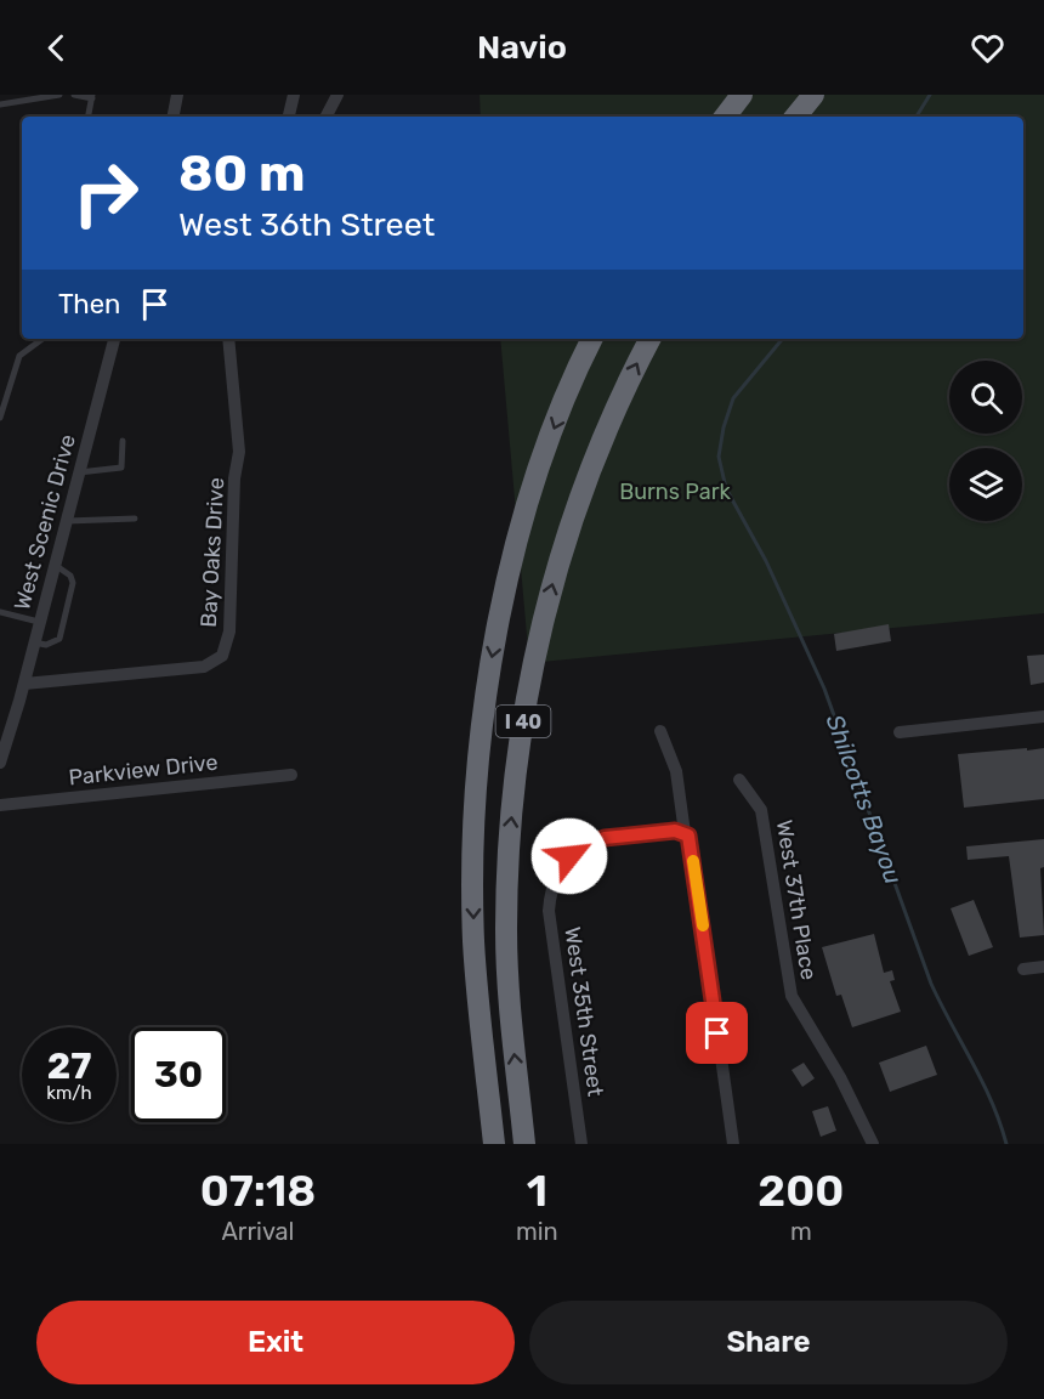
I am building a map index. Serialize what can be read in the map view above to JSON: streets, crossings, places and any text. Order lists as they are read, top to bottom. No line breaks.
{"streets":{"highway":["I 40"],"street":["West Scenic Drive","Bay Oaks Drive","Parkview Drive","West 37th Place","West 35th Street"]},"crossings":[["West Scenic Drive","Bay Oaks Drive"]],"water":["Shilcotts Bayou"],"parks":["Burns Park"],"page":{"header":"Navio","turn":["80 m","West 36th Street"],"then":"Then","speed":"27 km/h","limit":"30","eta":["07:18","Arrival","1","min","200","m"],"buttons":["Exit","Share"]}}
